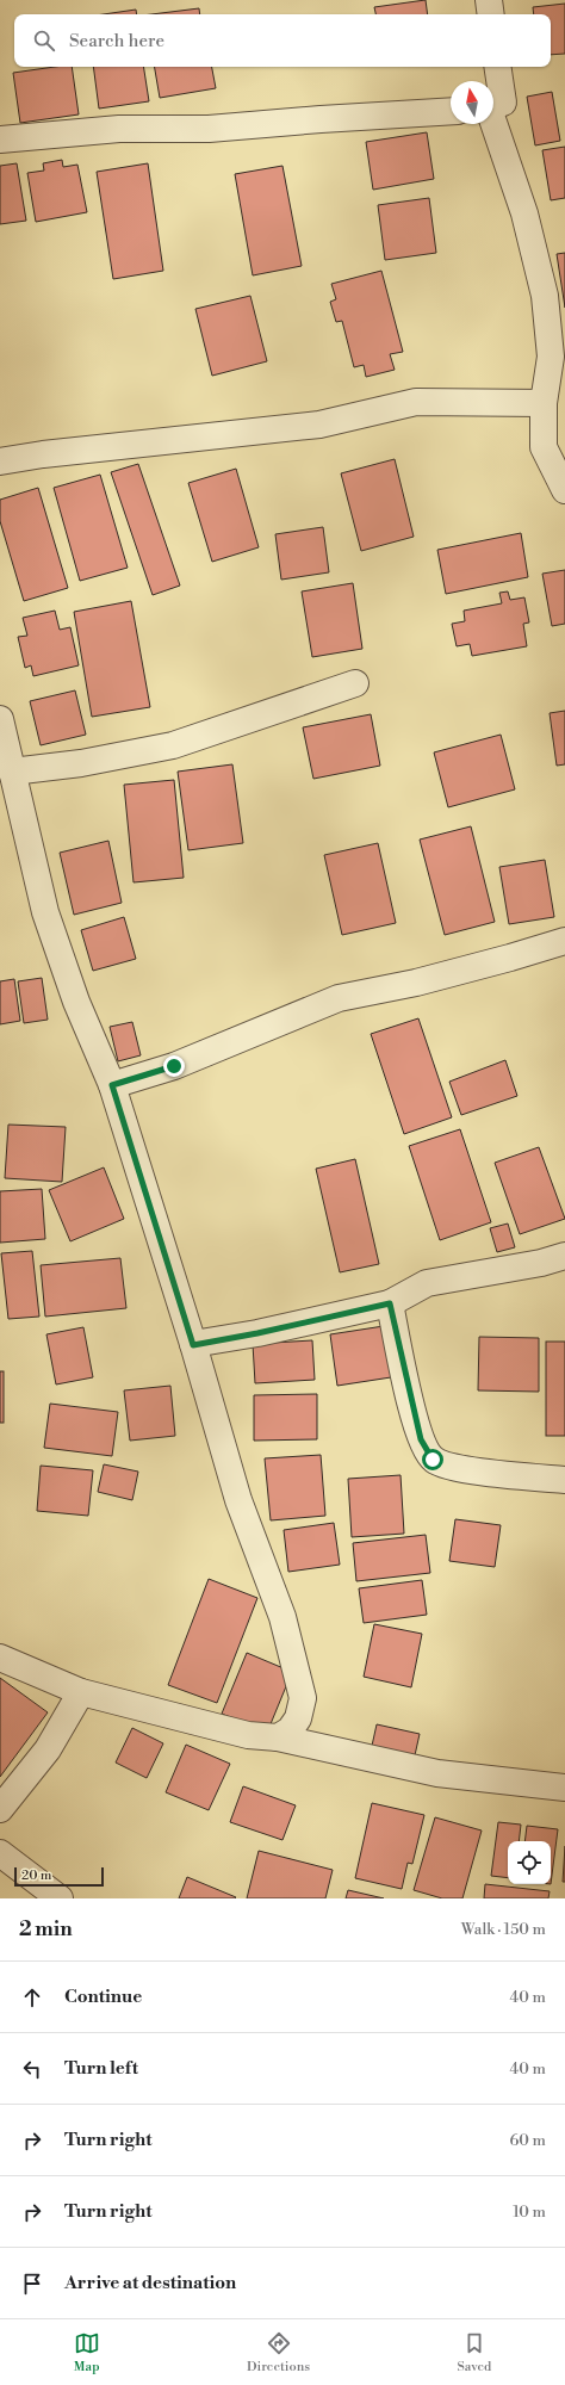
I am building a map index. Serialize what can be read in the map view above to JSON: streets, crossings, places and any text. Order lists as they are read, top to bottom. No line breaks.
{"scale_bar":"20 m","north":"top","page":{"search":"Search here","scale":"20 m","heading":["2 min","Walk · 150 m"],"list":[["Continue","40 m"],["Turn left","40 m"],["Turn right","60 m"],["Turn right","10 m"],"Arrive at destination"],"nav":["Map","Directions","Saved"]}}
